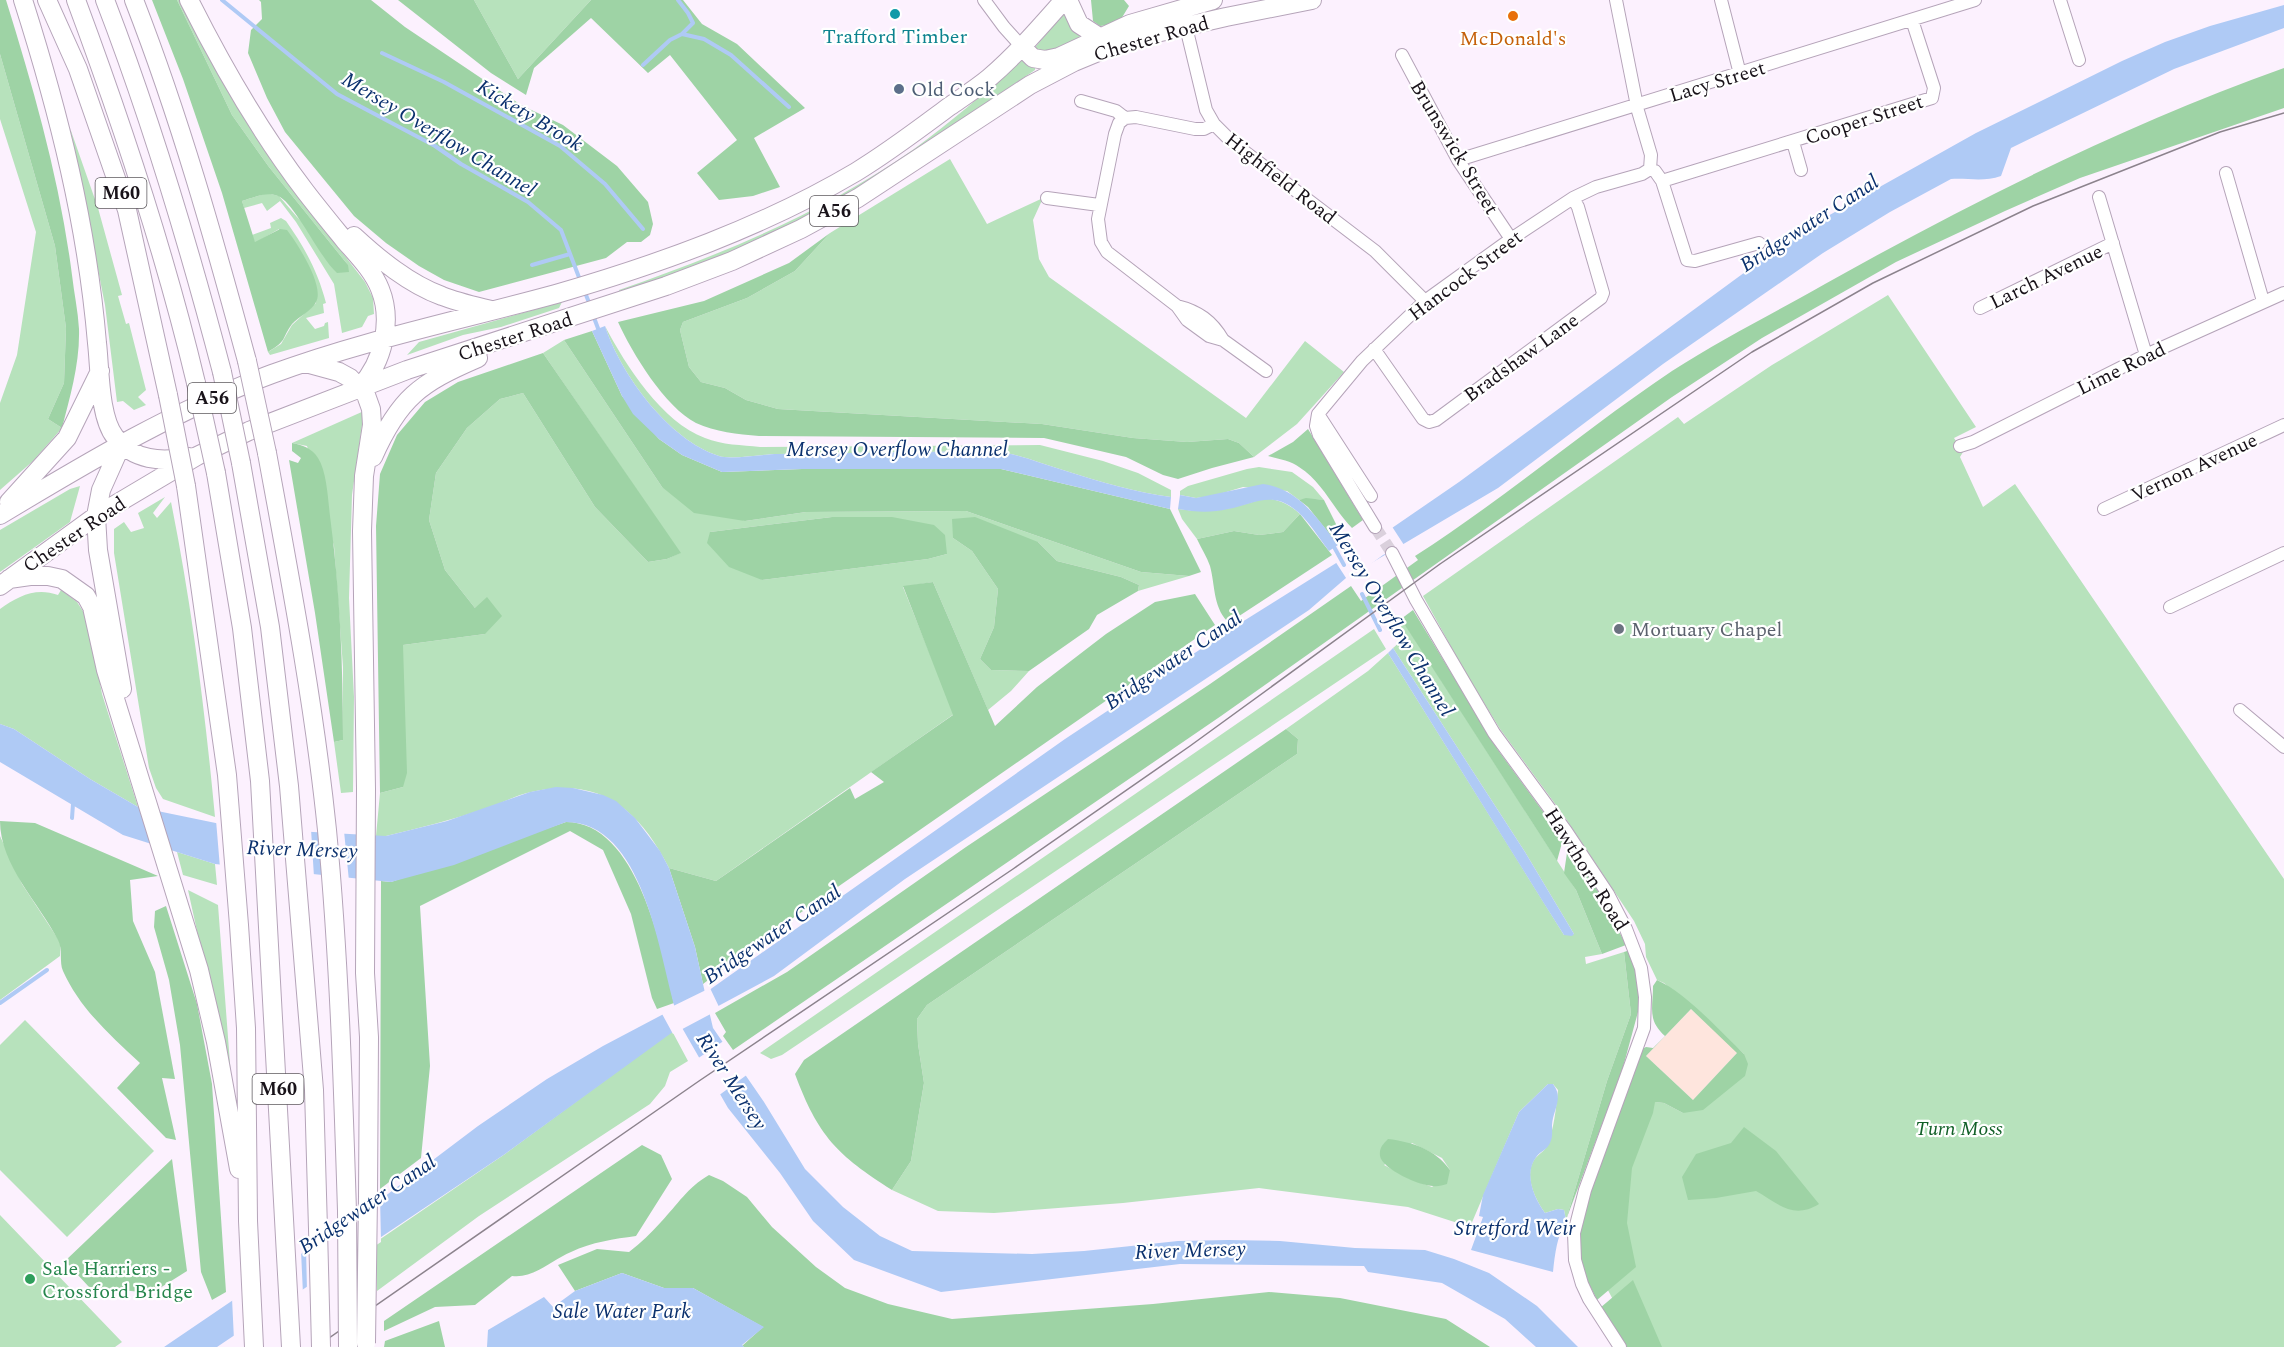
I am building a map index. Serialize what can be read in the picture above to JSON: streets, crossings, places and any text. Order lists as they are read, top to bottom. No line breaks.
{"streets":{"highway":["Chester Road","M60","A56"],"street":["Lacy Street","Cooper Street","Brunswick Street","Highfield Road","Hancock Street","Larch Avenue","Bradshaw Lane","Lime Road","Vernon Avenue","Hawthorn Road"]},"crossings":[["Chester Road","M60"],["Chester Road","A56"],["Lacy Street","Cooper Street"],["Lacy Street","Brunswick Street"],["Brunswick Street","Hancock Street"],["Highfield Road","Hancock Street"],["M60","A56"],["Hancock Street","Bradshaw Lane"]],"water":["Kickety Brook","Mersey Overflow Channel","Bridgewater Canal","River Mersey","Stretford Weir","Sale Water Park"],"parks":["Turn Moss"],"places":["Trafford Timber","McDonald's","Old Cock","Mortuary Chapel","Sale Harriers - Crossford Bridge"]}
